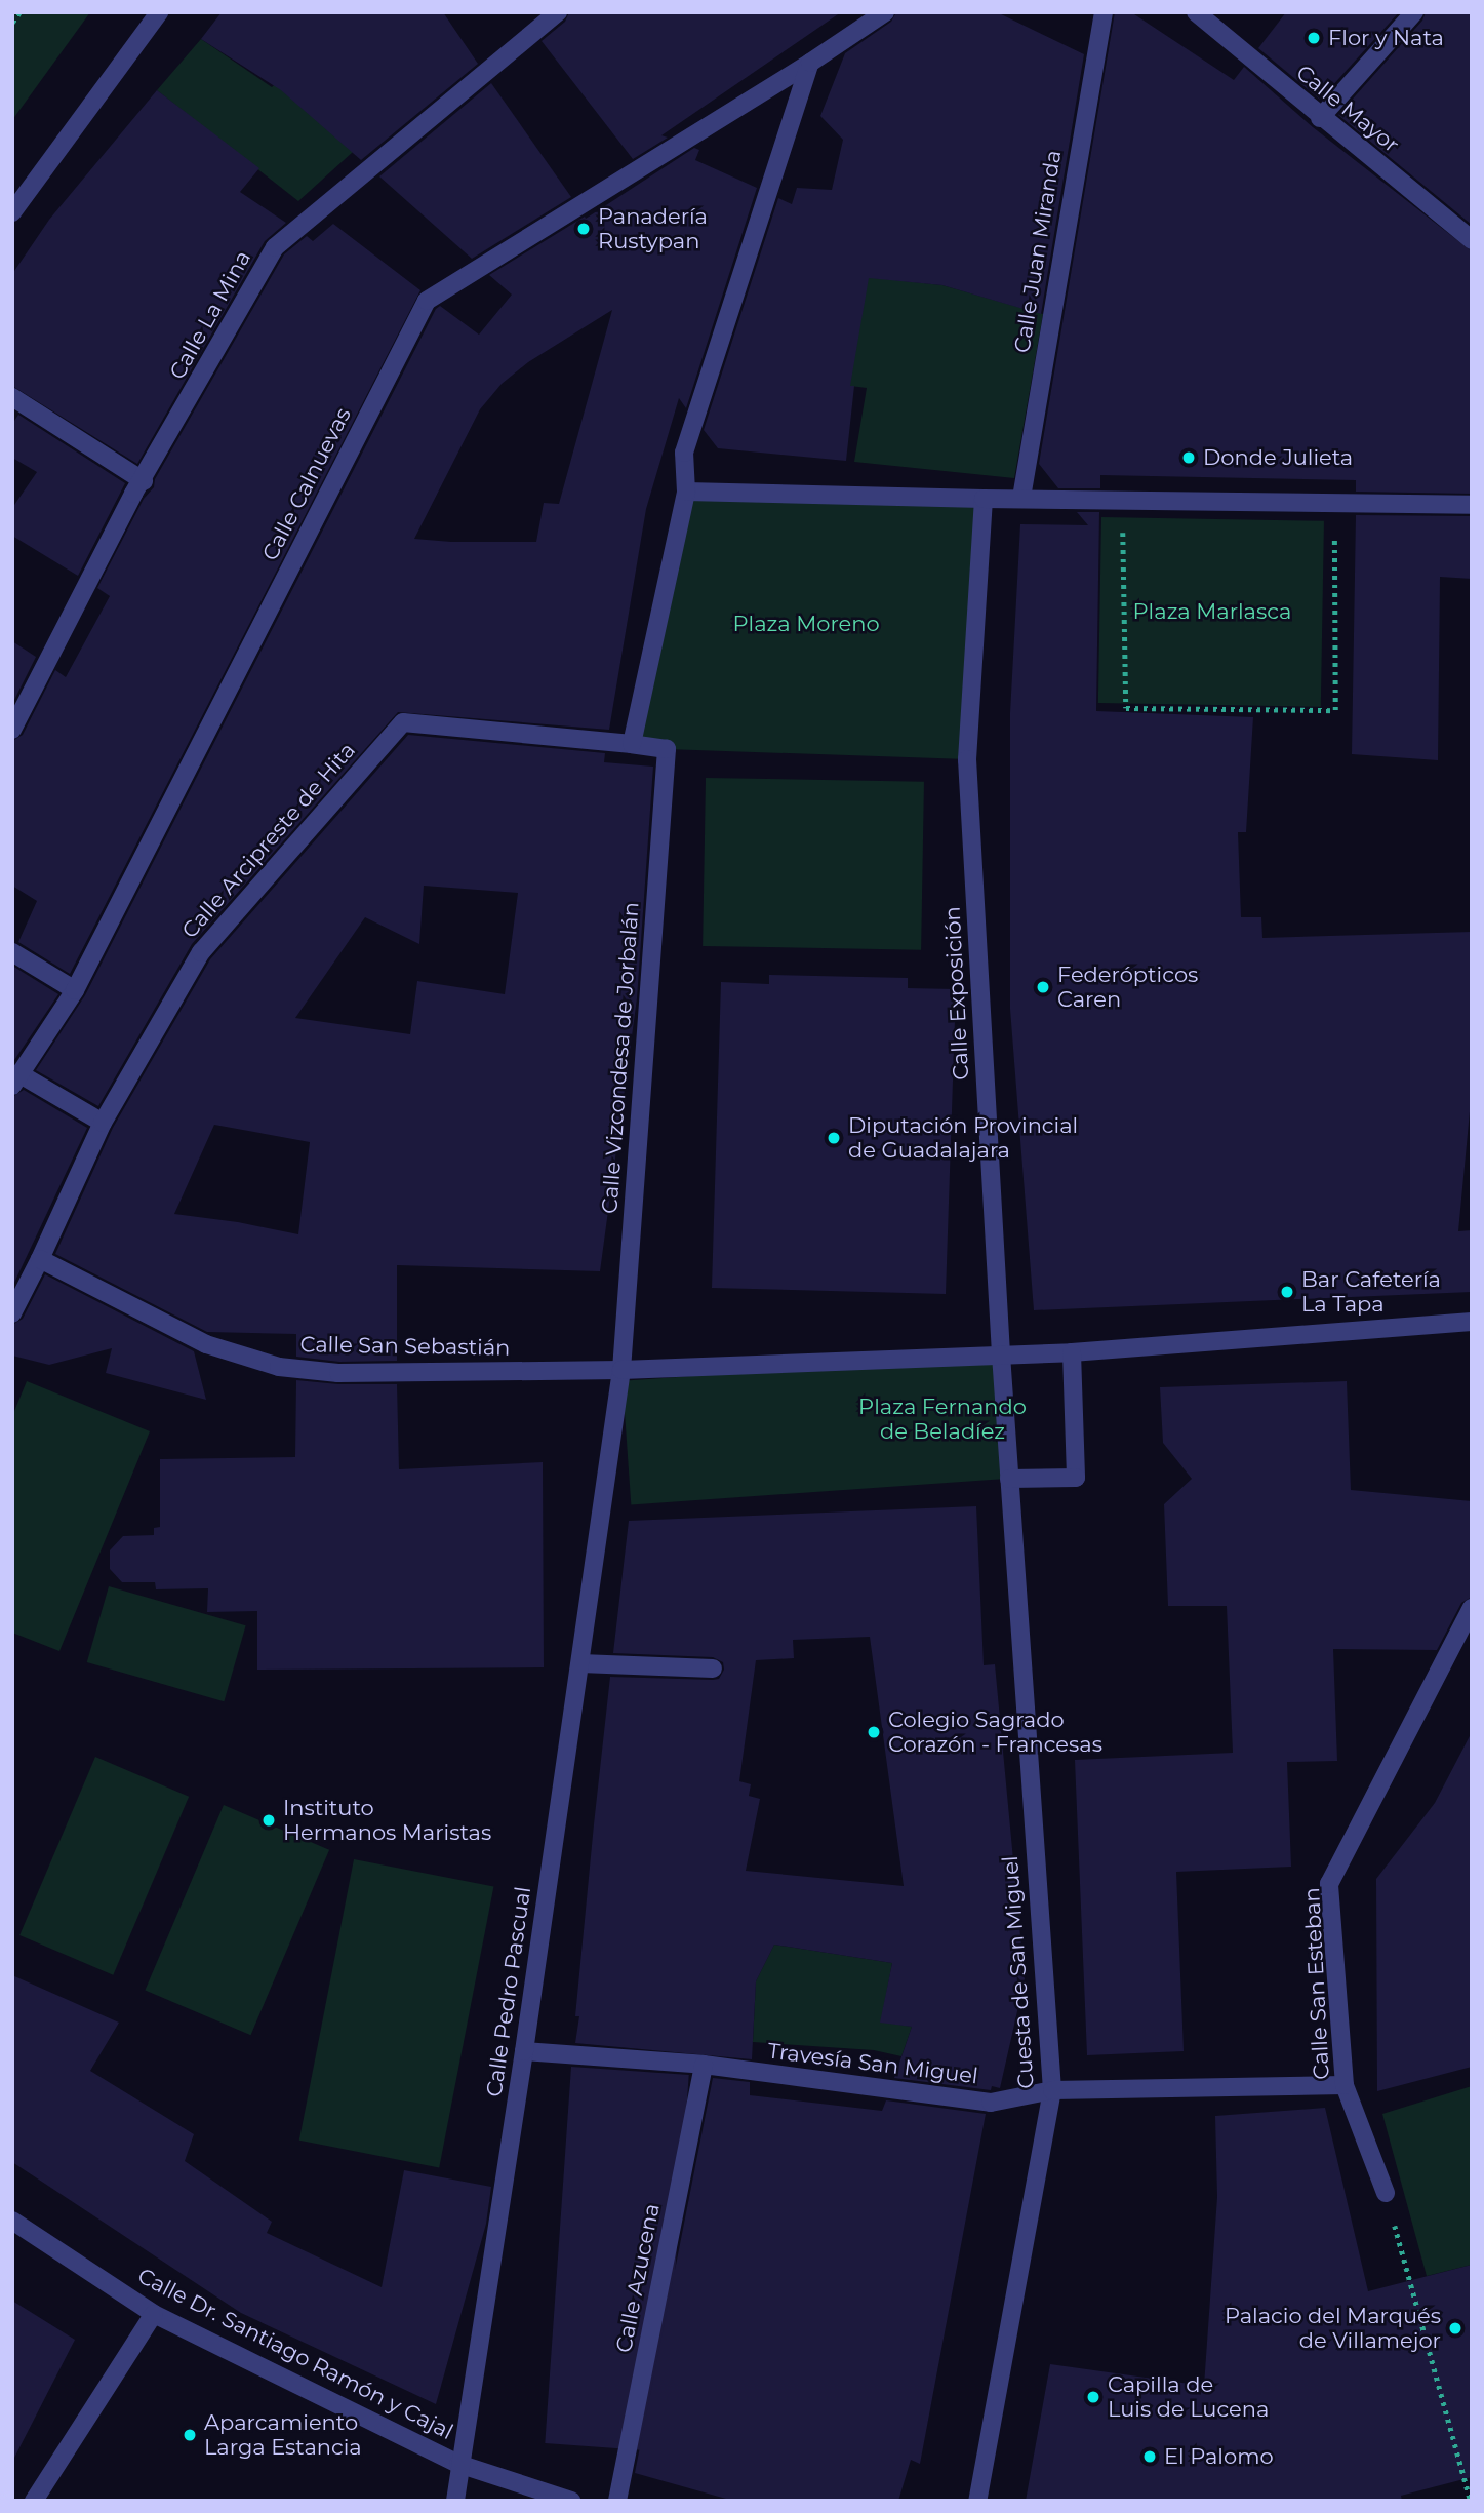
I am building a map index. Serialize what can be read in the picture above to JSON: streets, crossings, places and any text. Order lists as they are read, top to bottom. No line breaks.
{"streets":{"street":["Calle Mayor","Calle Juan Miranda","Calle La Mina","Calle Calnuevas","Calle Arcipreste de Hita","Calle Exposición","Calle Vizcondesa de Jorbalán","Calle San Sebastián","Cuesta de San Miguel","Calle San Esteban","Calle Pedro Pascual","Travesía San Miguel","Calle Azucena","Calle Dr. Santiago Ramón y Cajal"]},"crossings":[["Calle Arcipreste de Hita","Calle Vizcondesa de Jorbalán"],["Calle Arcipreste de Hita","Calle San Sebastián"],["Calle Vizcondesa de Jorbalán","Calle San Sebastián"],["Calle Vizcondesa de Jorbalán","Calle Pedro Pascual"],["Calle San Sebastián","Calle Pedro Pascual"],["Cuesta de San Miguel","Travesía San Miguel"],["Calle San Esteban","Travesía San Miguel"],["Calle Pedro Pascual","Travesía San Miguel"],["Calle Pedro Pascual","Calle Dr. Santiago Ramón y Cajal"],["Travesía San Miguel","Calle Azucena"]],"parks":["Plaza Marlasca","Plaza Moreno","Plaza Fernando de Beladíez"],"places":["Flor y Nata","Panadería Rustypan","Donde Julieta","Federópticos Caren","Diputación Provincial de Guadalajara","Bar Cafetería La Tapa","Colegio Sagrado Corazón - Francesas","Instituto Hermanos Maristas","Palacio del Marqués de Villamejor","Capilla de Luis de Lucena","Aparcamiento Larga Estancia","El Palomo"]}
